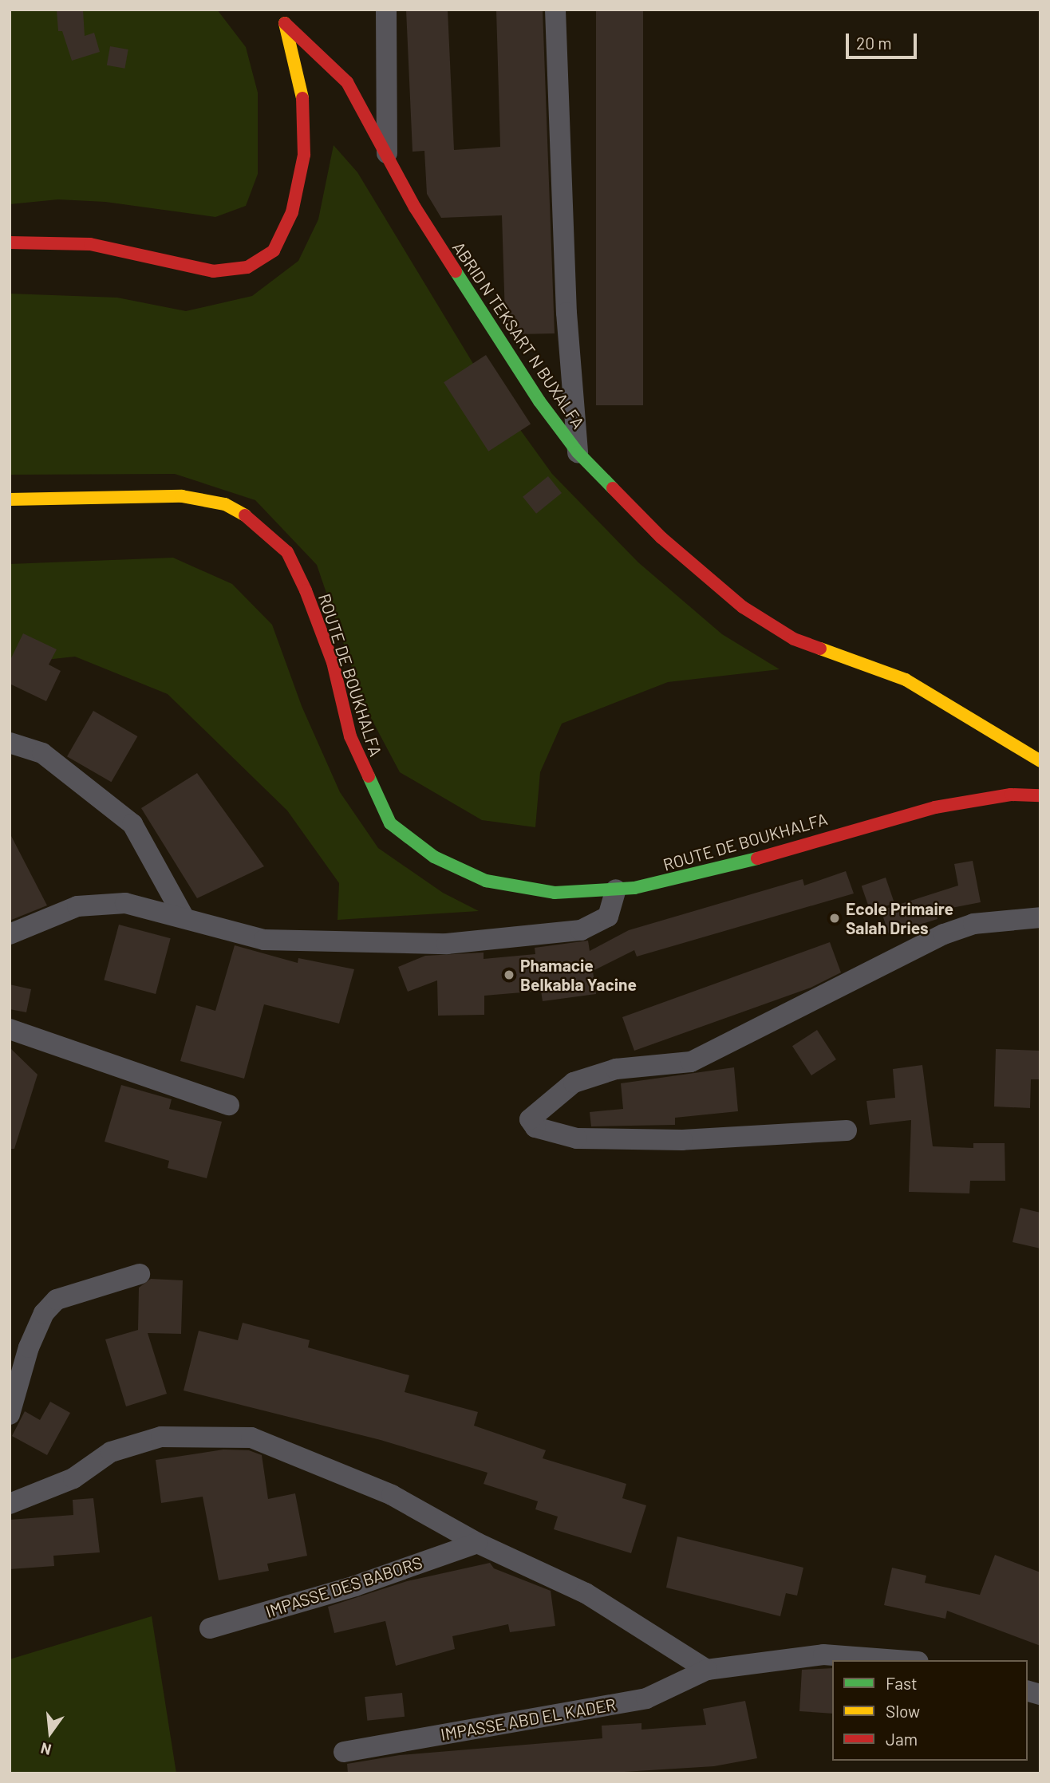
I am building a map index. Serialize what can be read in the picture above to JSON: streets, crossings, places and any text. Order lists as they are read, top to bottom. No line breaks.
{"streets":{"main road":["ABRID N TEKSART N BUXALFA","ROUTE DE BOUKHALFA"],"street":["IMPASSE DES BABORS","IMPASSE ABD EL KADER"]},"places":["Ecole Primaire Salah Dries","Phamacie Belkabla Yacine"],"legend":["Fast","Slow","Jam"],"scale_bar":"20 m","north":"bottom"}
